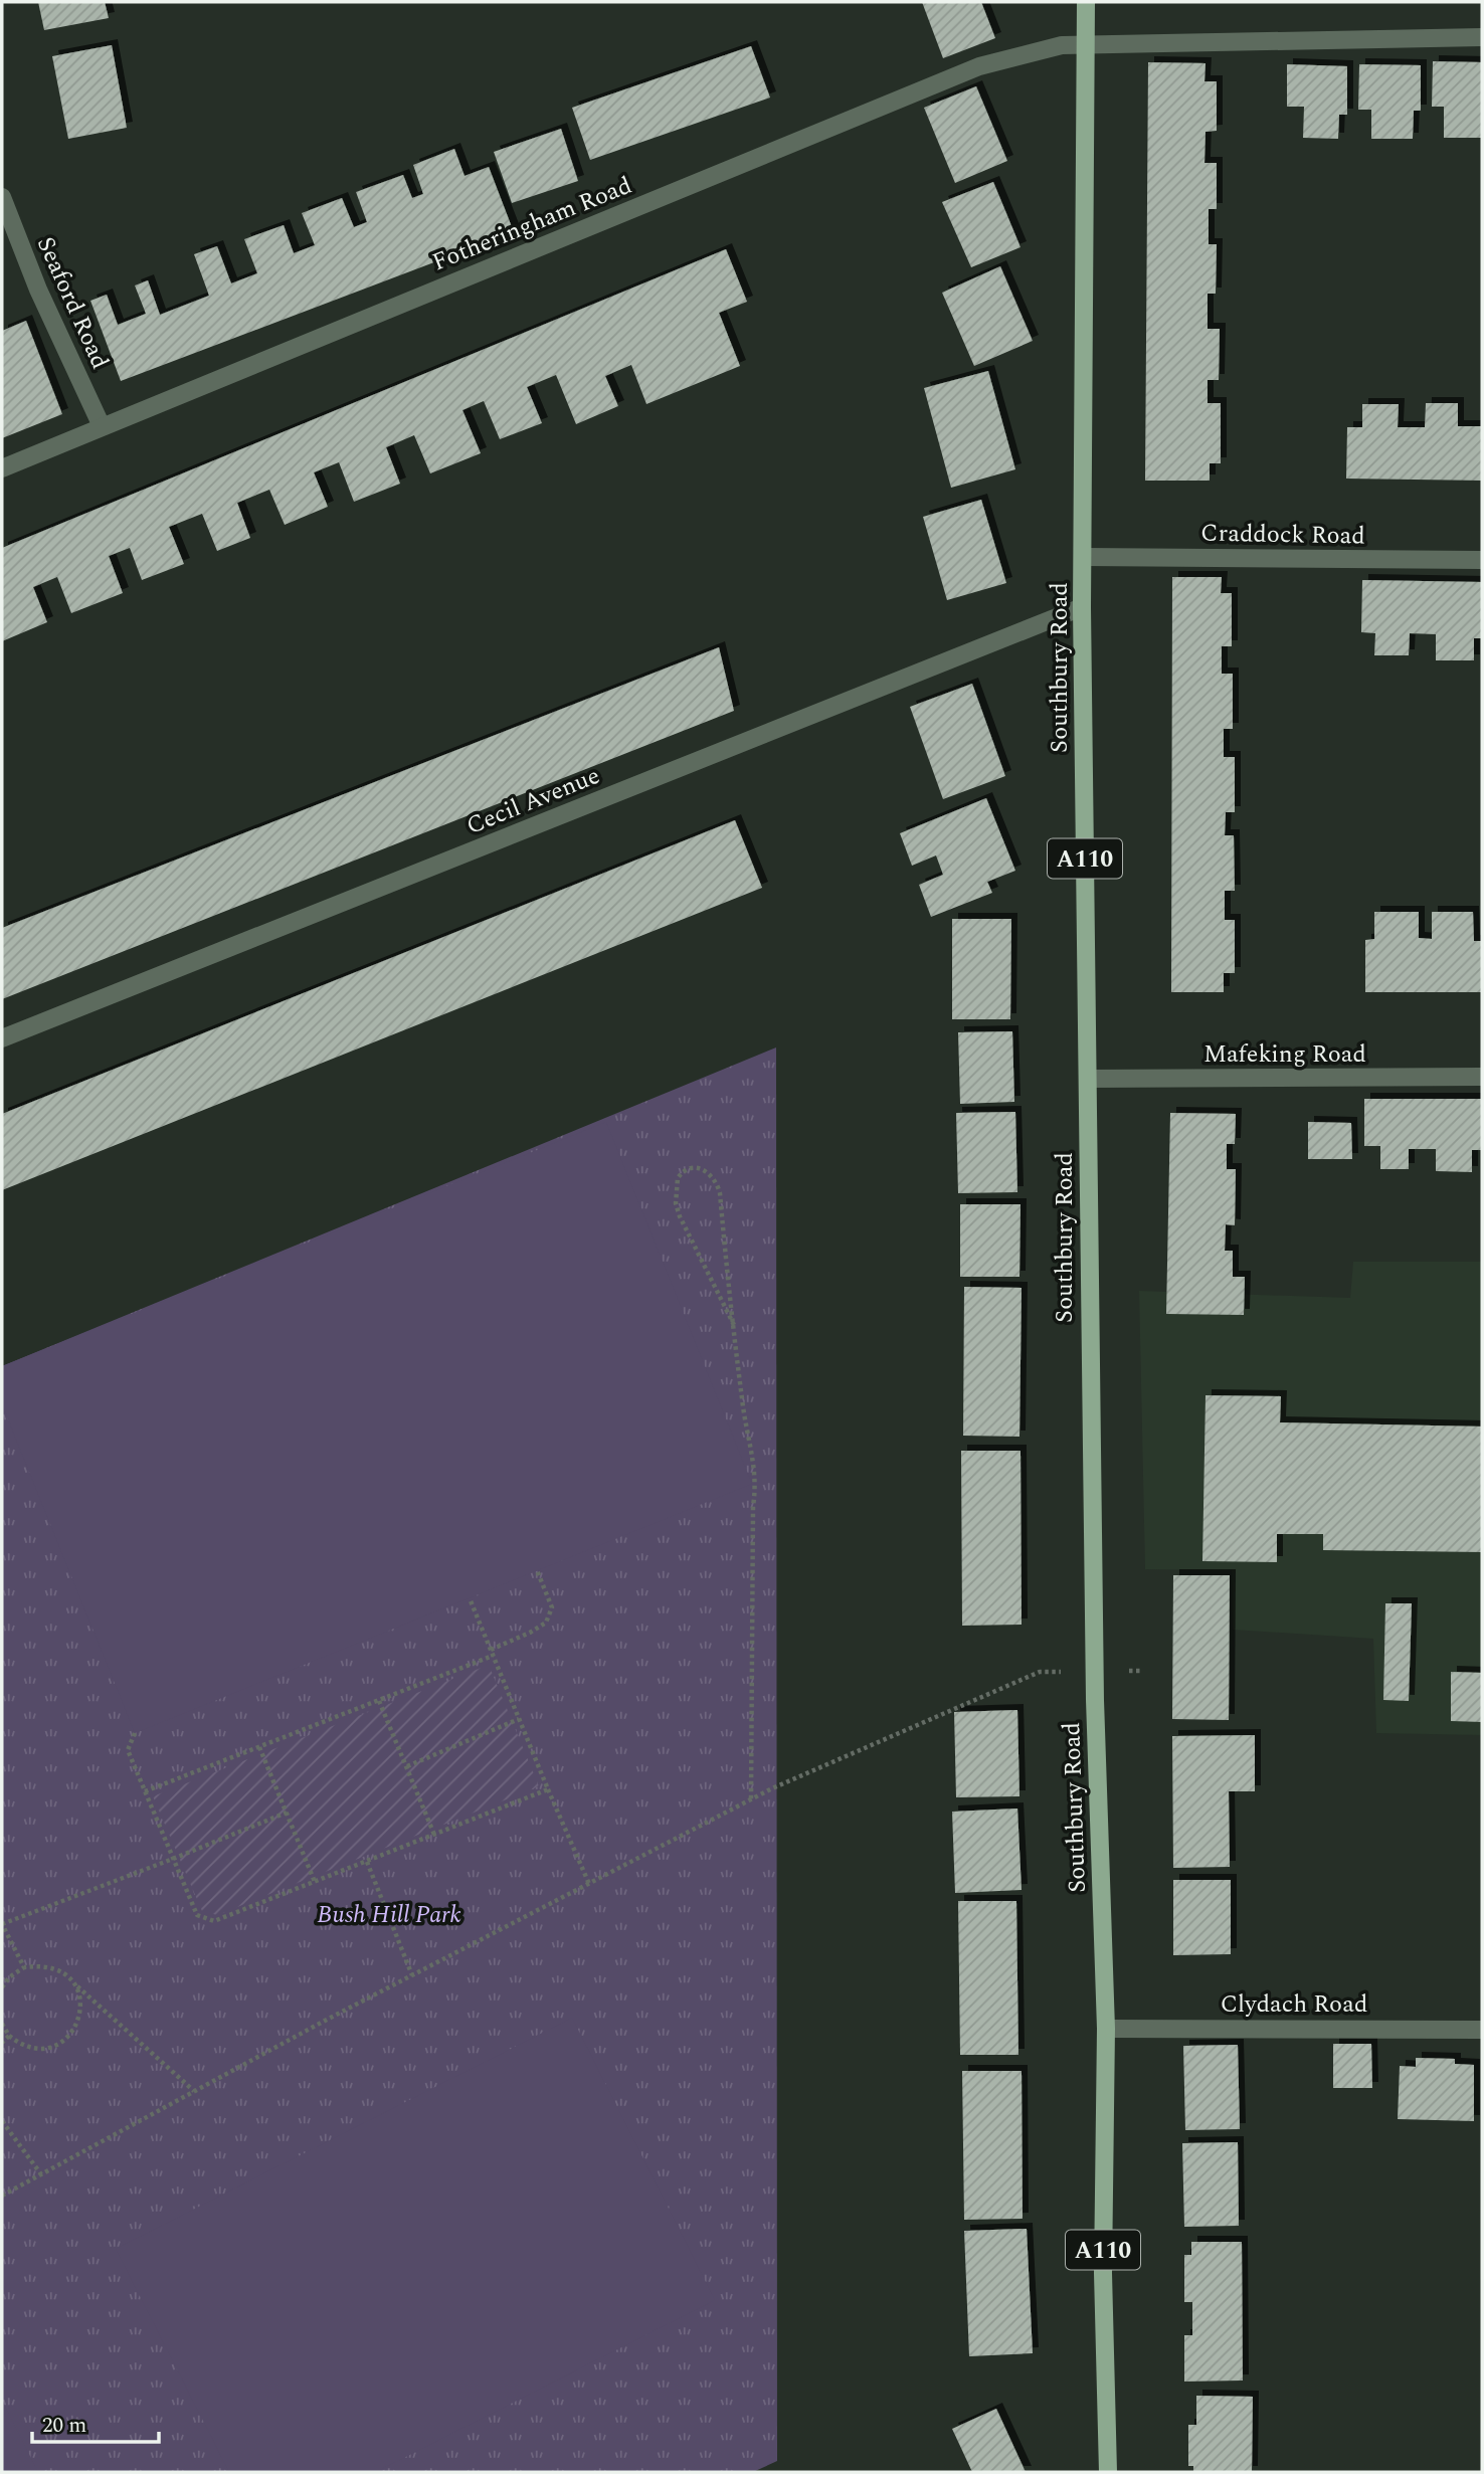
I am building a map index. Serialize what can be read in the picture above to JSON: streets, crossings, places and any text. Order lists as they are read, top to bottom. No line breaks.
{"streets":{"main road":["Southbury Road","A110"],"street":["Fotheringham Road","Seaford Road","Craddock Road","Cecil Avenue","Mafeking Road","Clydach Road"]},"crossings":[["Fotheringham Road","Seaford Road"],["Fotheringham Road","Southbury Road"],["Craddock Road","Southbury Road"],["Southbury Road","Cecil Avenue"],["Southbury Road","Mafeking Road"],["Southbury Road","Clydach Road"]],"parks":["Bush Hill Park"],"scale_bar":"20 m"}
